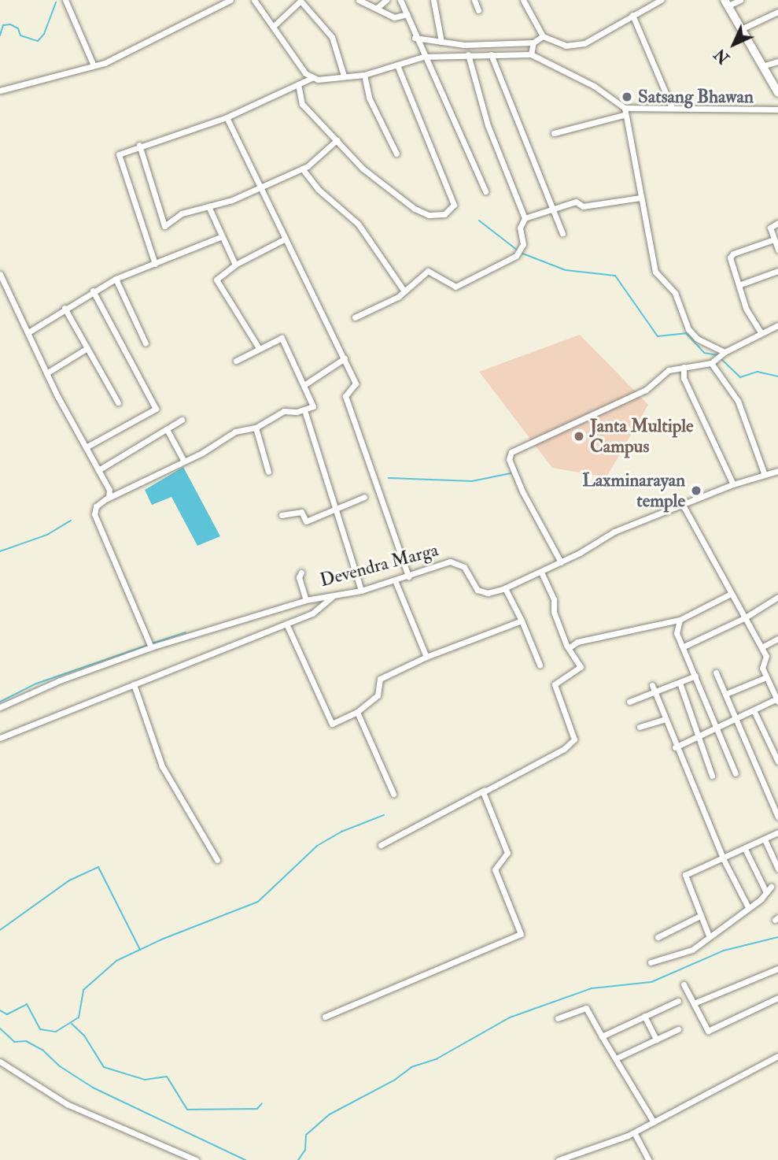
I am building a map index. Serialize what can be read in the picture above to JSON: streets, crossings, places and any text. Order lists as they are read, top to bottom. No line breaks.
{"streets":{"street":["Devendra Marga"]},"places":["Satsang Bhawan","Janta Multiple Campus","Laxminarayan temple"],"north":"bottom left"}
